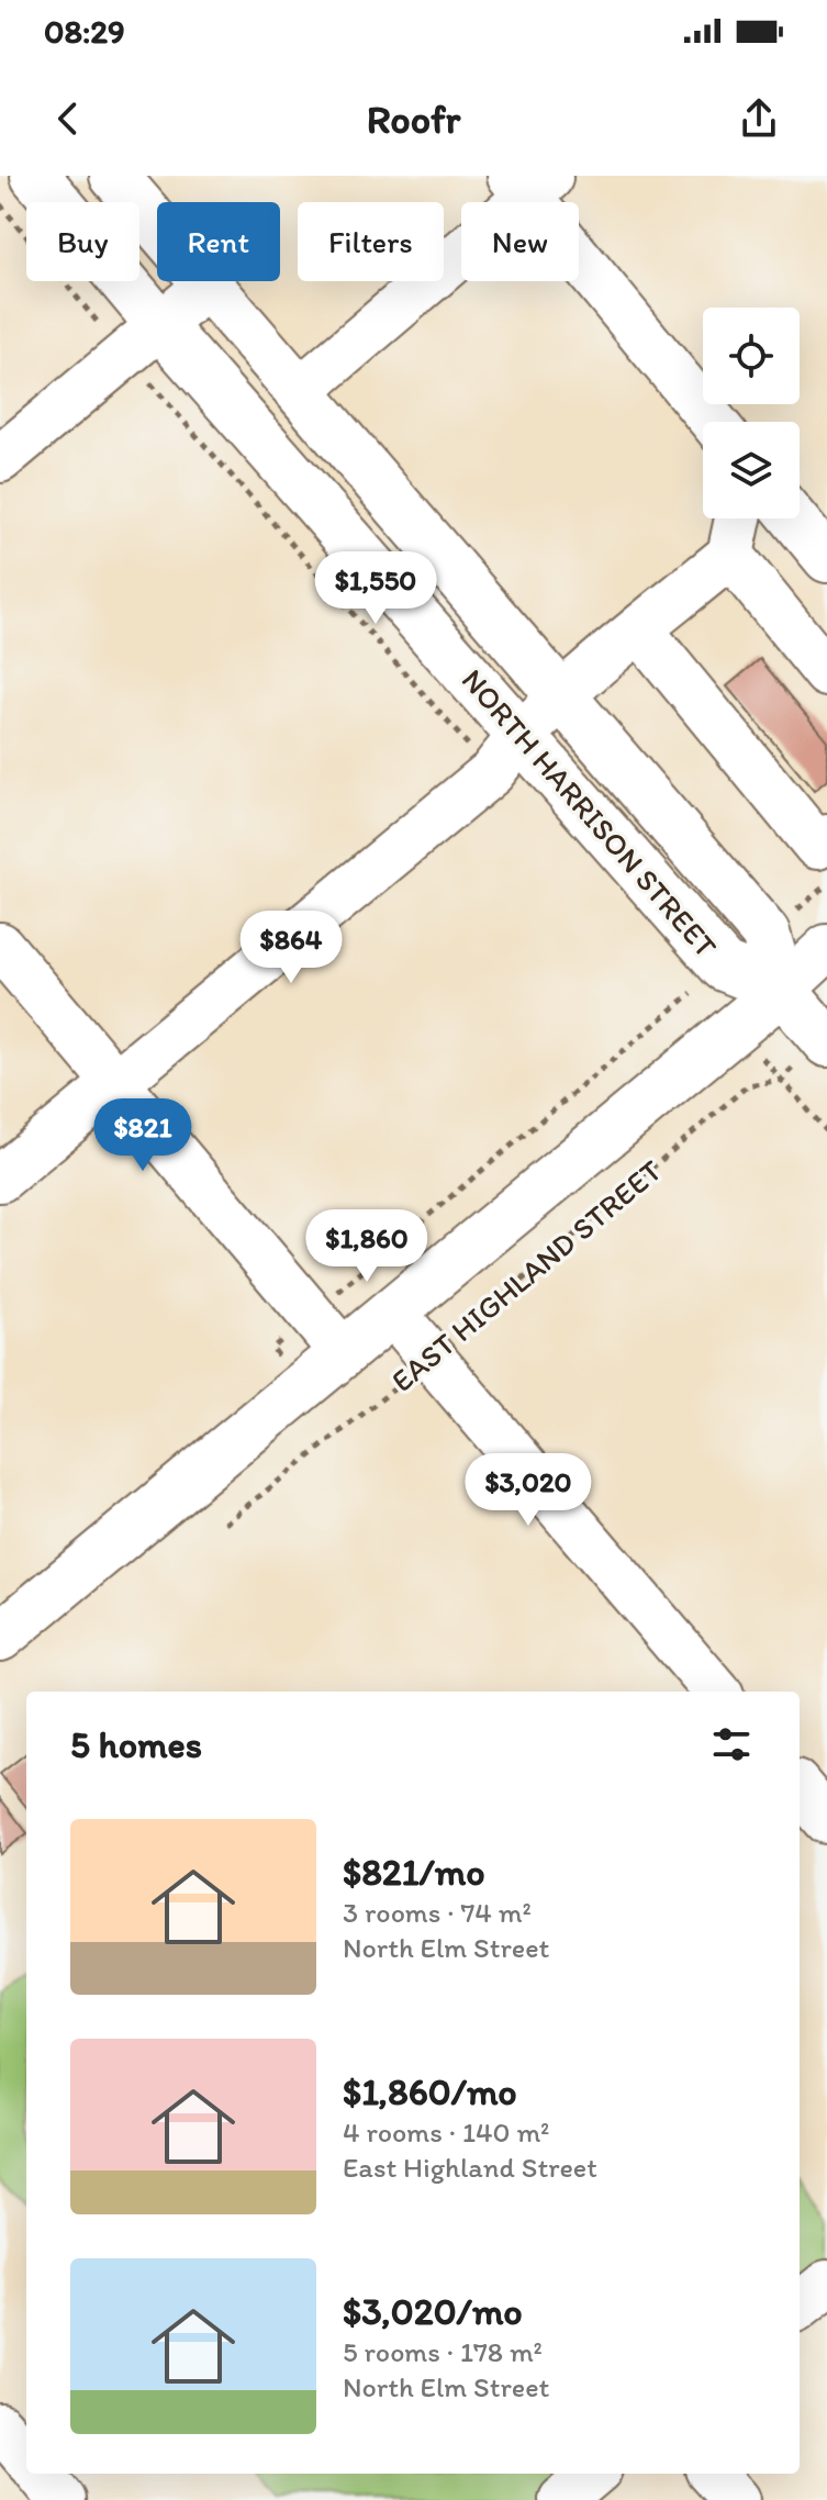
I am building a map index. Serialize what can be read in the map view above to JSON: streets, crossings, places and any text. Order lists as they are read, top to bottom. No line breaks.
{"streets":{"main road":["NORTH HARRISON STREET","EAST HIGHLAND STREET"]},"crossings":[["NORTH HARRISON STREET","EAST HIGHLAND STREET"]],"page":{"status":"08:29","header":"Roofr","chip":["Buy","Rent","Filters","New"],"price":["$1,550","$864","$821","$1,860","$3,020"],"heading":"5 homes","list":[{"name":"$821/mo","note":"3 rooms · 74 m² · North Elm Street"},{"name":"$1,860/mo","note":"4 rooms · 140 m² · East Highland Street"},{"name":"$3,020/mo","note":"5 rooms · 178 m² · North Elm Street"}]}}
